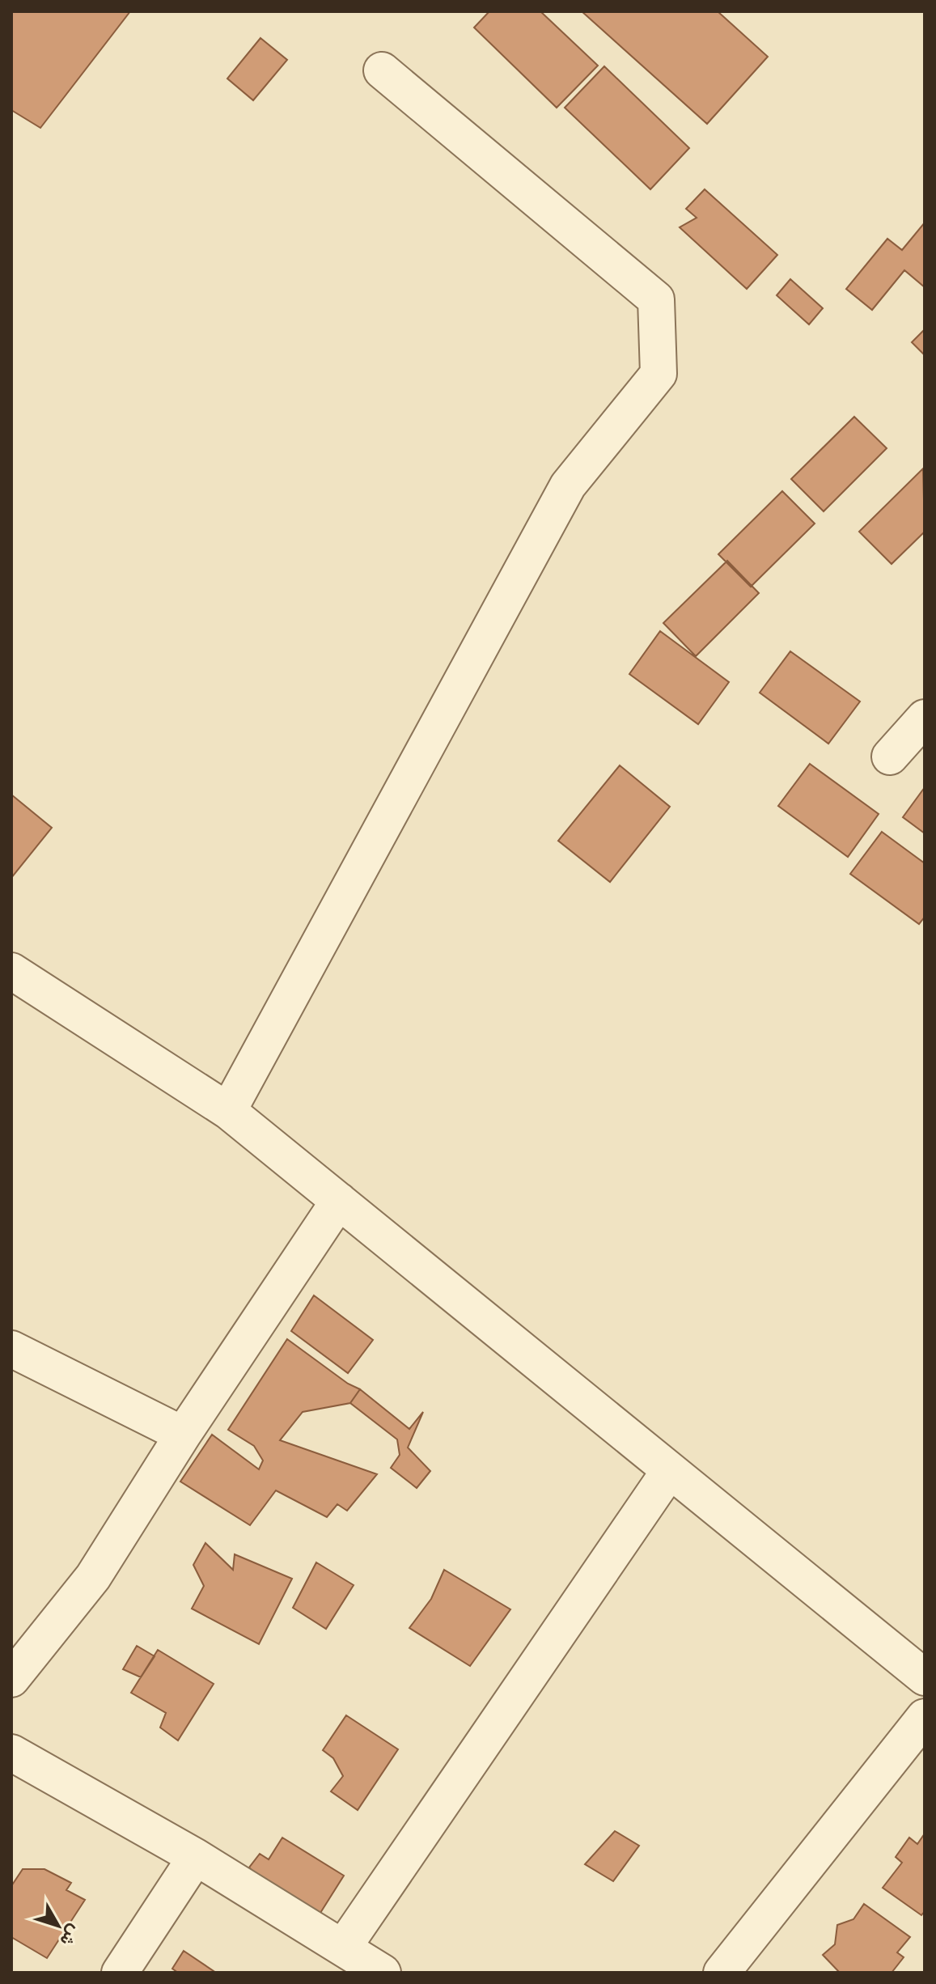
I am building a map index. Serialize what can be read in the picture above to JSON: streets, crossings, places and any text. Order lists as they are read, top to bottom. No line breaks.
{"north":"bottom right"}
